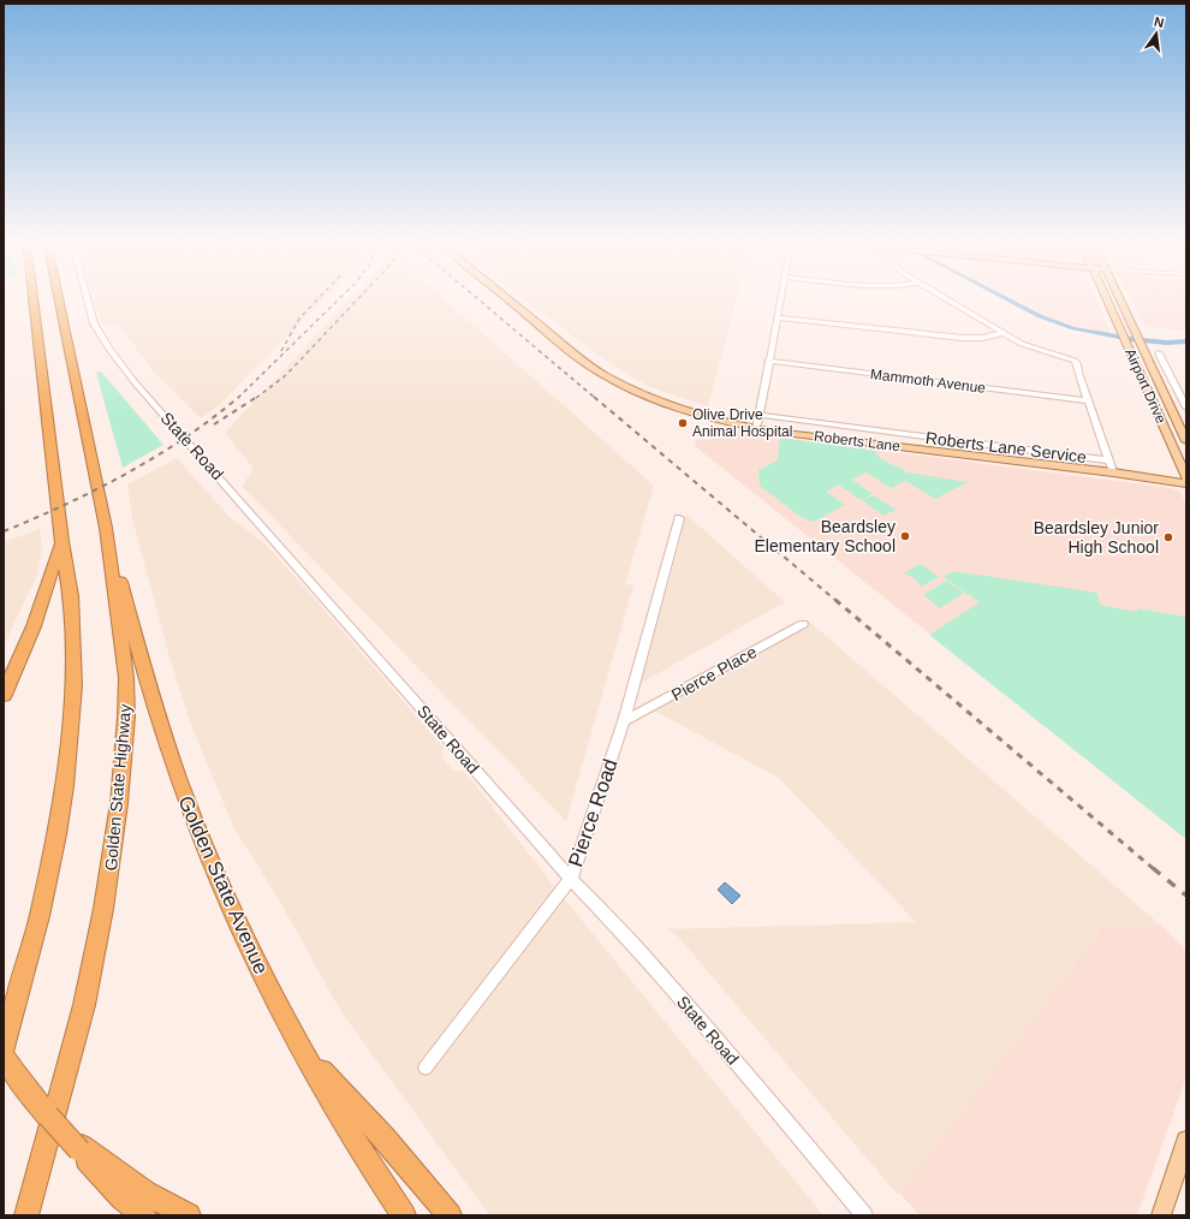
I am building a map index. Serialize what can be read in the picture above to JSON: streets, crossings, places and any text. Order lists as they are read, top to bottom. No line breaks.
{"streets":{"highway":["Golden State Highway","Golden State Avenue"],"main road":["Airport Drive","Roberts Lane"],"street":["Mammoth Avenue","State Road","Roberts Lane Service","Pierce Place","Pierce Road"]},"crossings":[["State Road","Pierce Road"],["Pierce Place","Pierce Road"],["Golden State Highway","Golden State Avenue"]],"places":["Olive Drive Animal Hospital","Beardsley Elementary School","Beardsley Junior High School"],"north":"top"}
